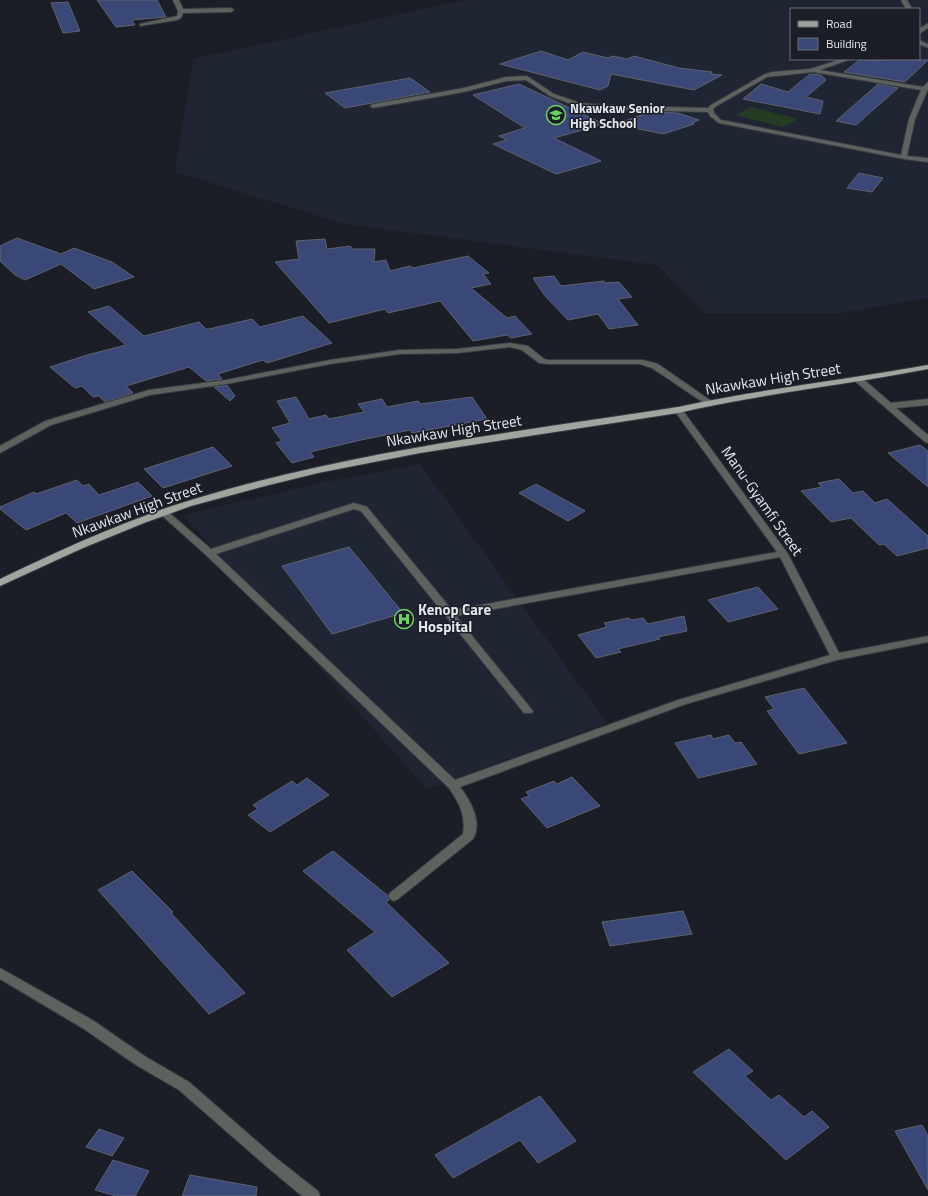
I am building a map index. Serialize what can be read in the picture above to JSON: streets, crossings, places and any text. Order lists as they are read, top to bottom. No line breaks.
{"streets":{"main road":["Nkawkaw High Street"],"street":["Manu-Gyamfi Street"]},"crossings":[["Nkawkaw High Street","Manu-Gyamfi Street"]],"places":{"school or university":["Nkawkaw Senior High School"],"hospital":["Kenop Care Hospital"]},"legend":["Road","Building"]}
